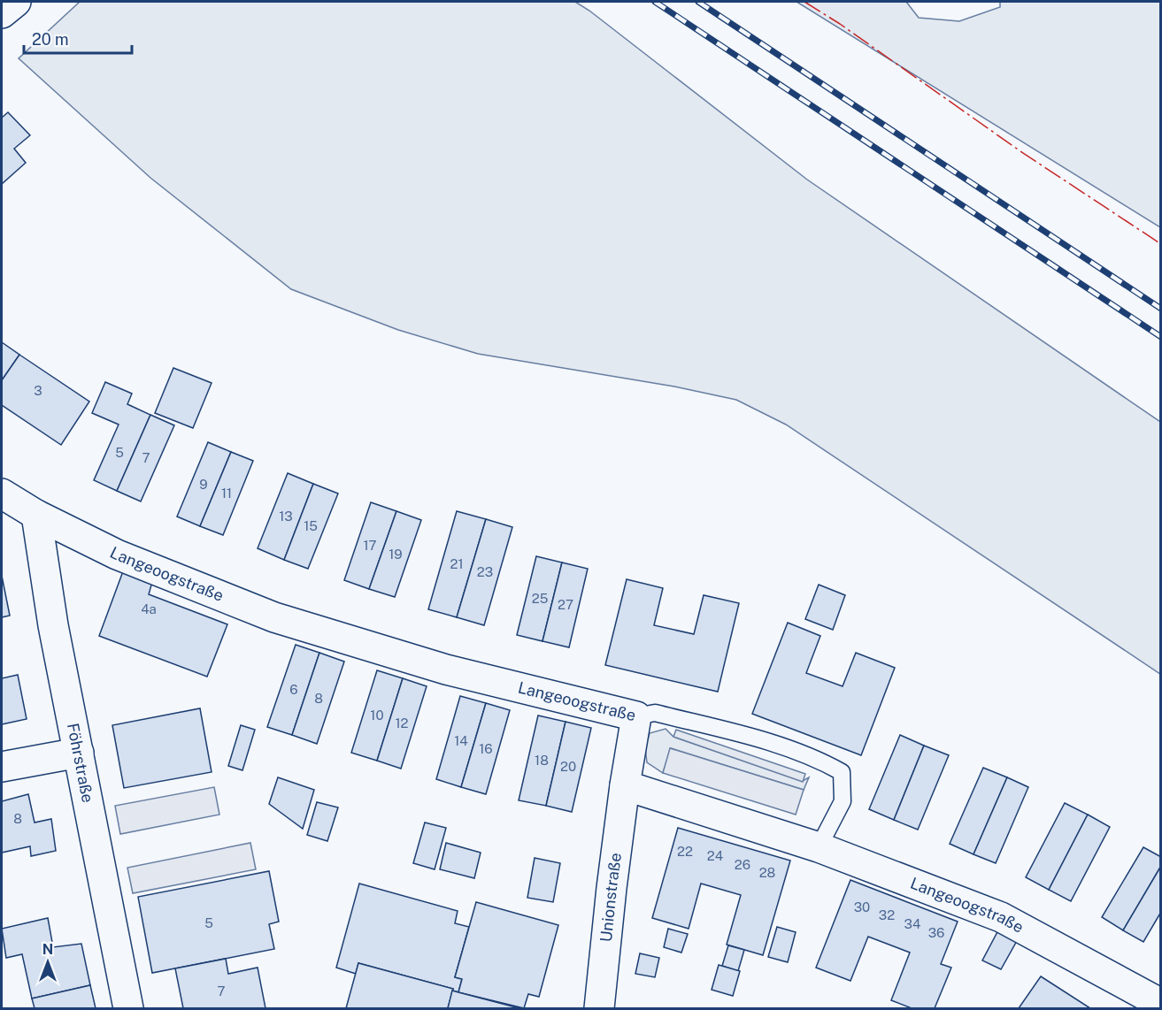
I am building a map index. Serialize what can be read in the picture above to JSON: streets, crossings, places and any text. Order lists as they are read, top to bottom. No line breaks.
{"streets":{"street":["Langeoogstraße","Föhrstraße","Unionstraße"]},"crossings":[["Langeoogstraße","Föhrstraße"],["Langeoogstraße","Unionstraße"]],"house_numbers":["3","5","7","9","11","13","15","17","19","21","23","25","27","4a","6","8","10","12","14","16","18","20","8","22","24","26","28","30","32","5","34","36","7"],"scale_bar":"20 m","north":"top"}
